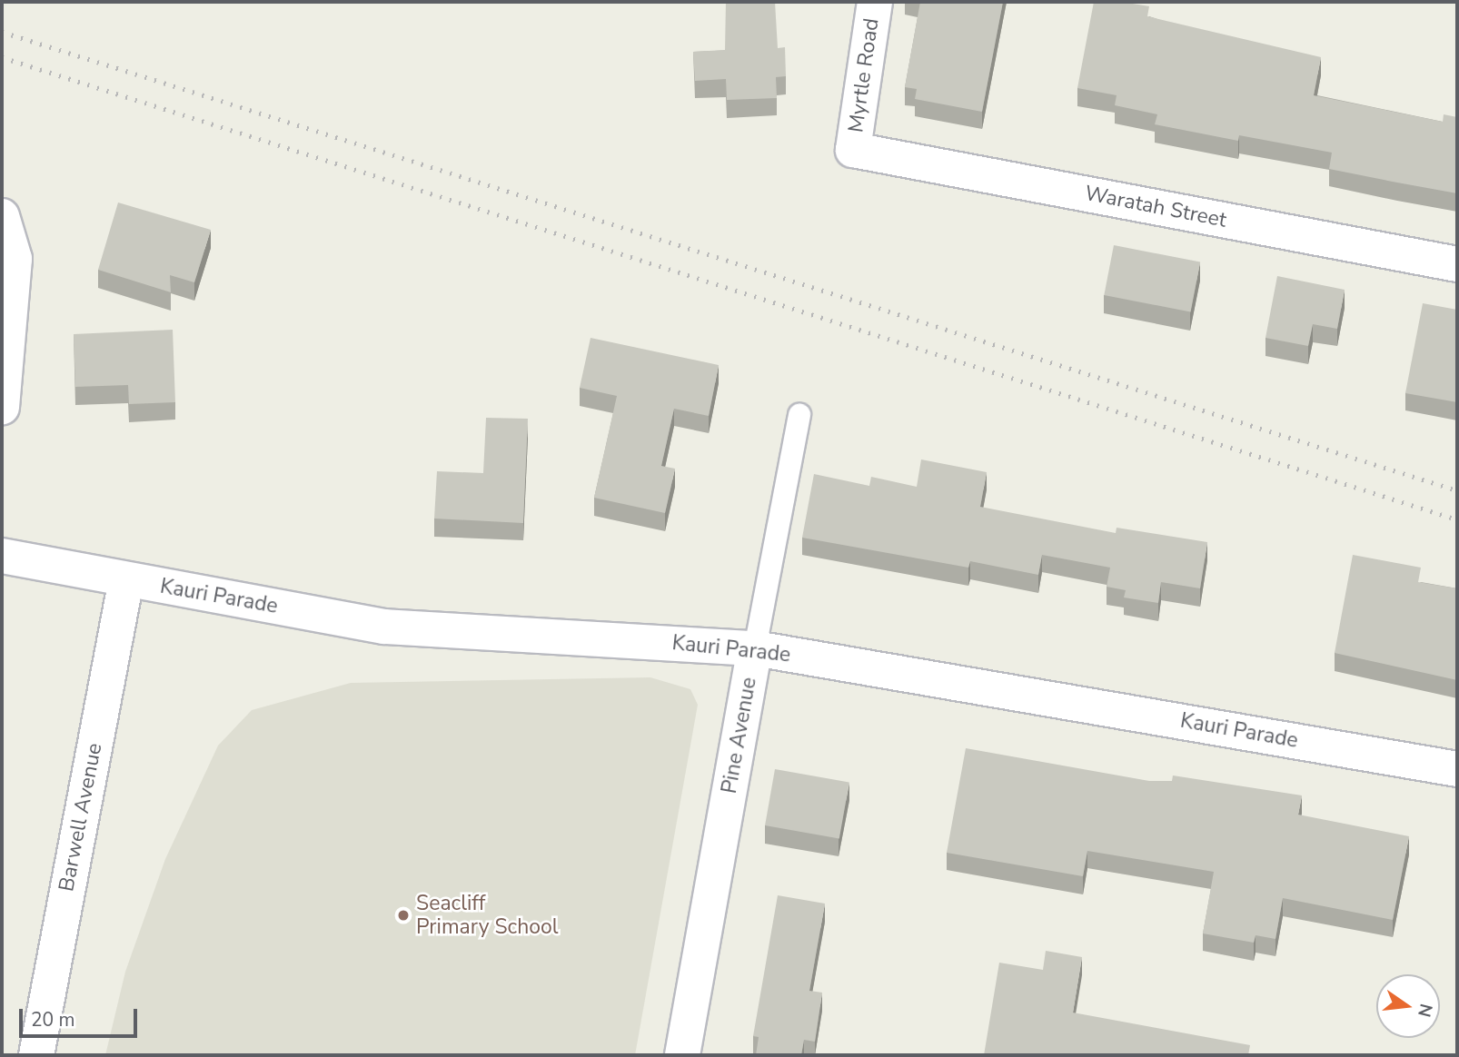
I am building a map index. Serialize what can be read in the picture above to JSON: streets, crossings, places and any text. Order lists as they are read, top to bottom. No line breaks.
{"streets":{"street":["Myrtle Road","Waratah Street","Kauri Parade","Pine Avenue","Barwell Avenue"]},"crossings":[["Myrtle Road","Waratah Street"],["Kauri Parade","Pine Avenue"],["Kauri Parade","Barwell Avenue"]],"places":["Seacliff Primary School"],"scale_bar":"20 m","north":"right"}
